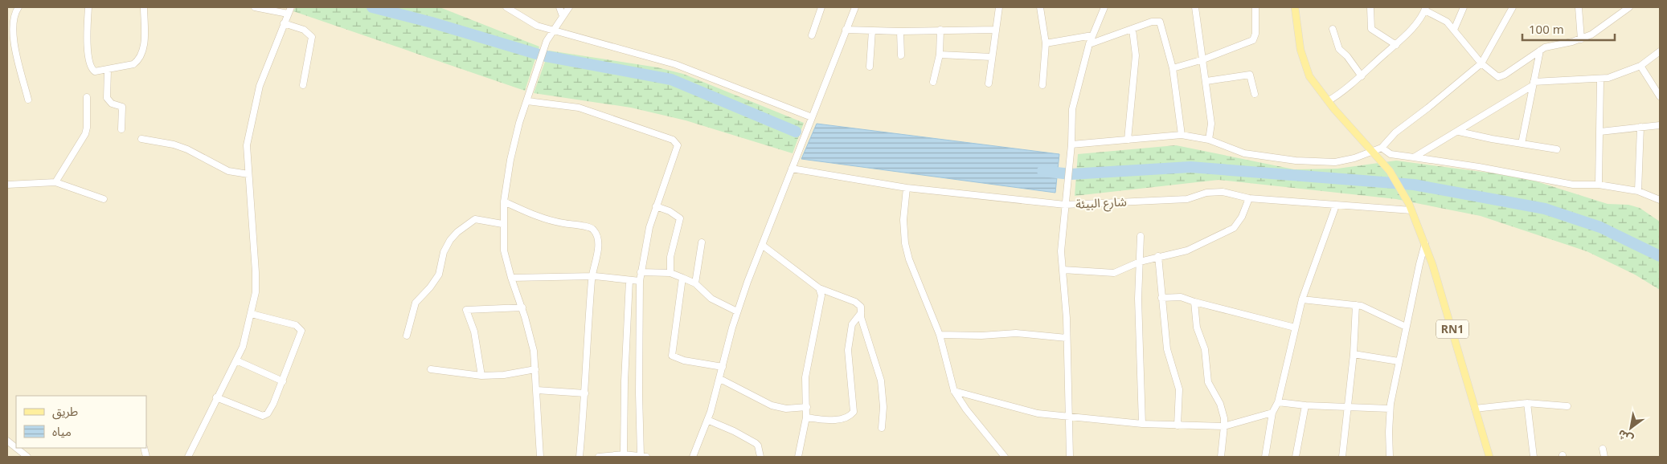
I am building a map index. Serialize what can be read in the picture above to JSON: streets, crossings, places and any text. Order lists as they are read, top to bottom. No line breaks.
{"streets":{"main road":["RN1"],"street":["شارع البيئة"]},"crossings":[["شارع البيئة","RN1"]],"legend":["طريق","مياه"],"scale_bar":"100 m","north":"bottom left"}
